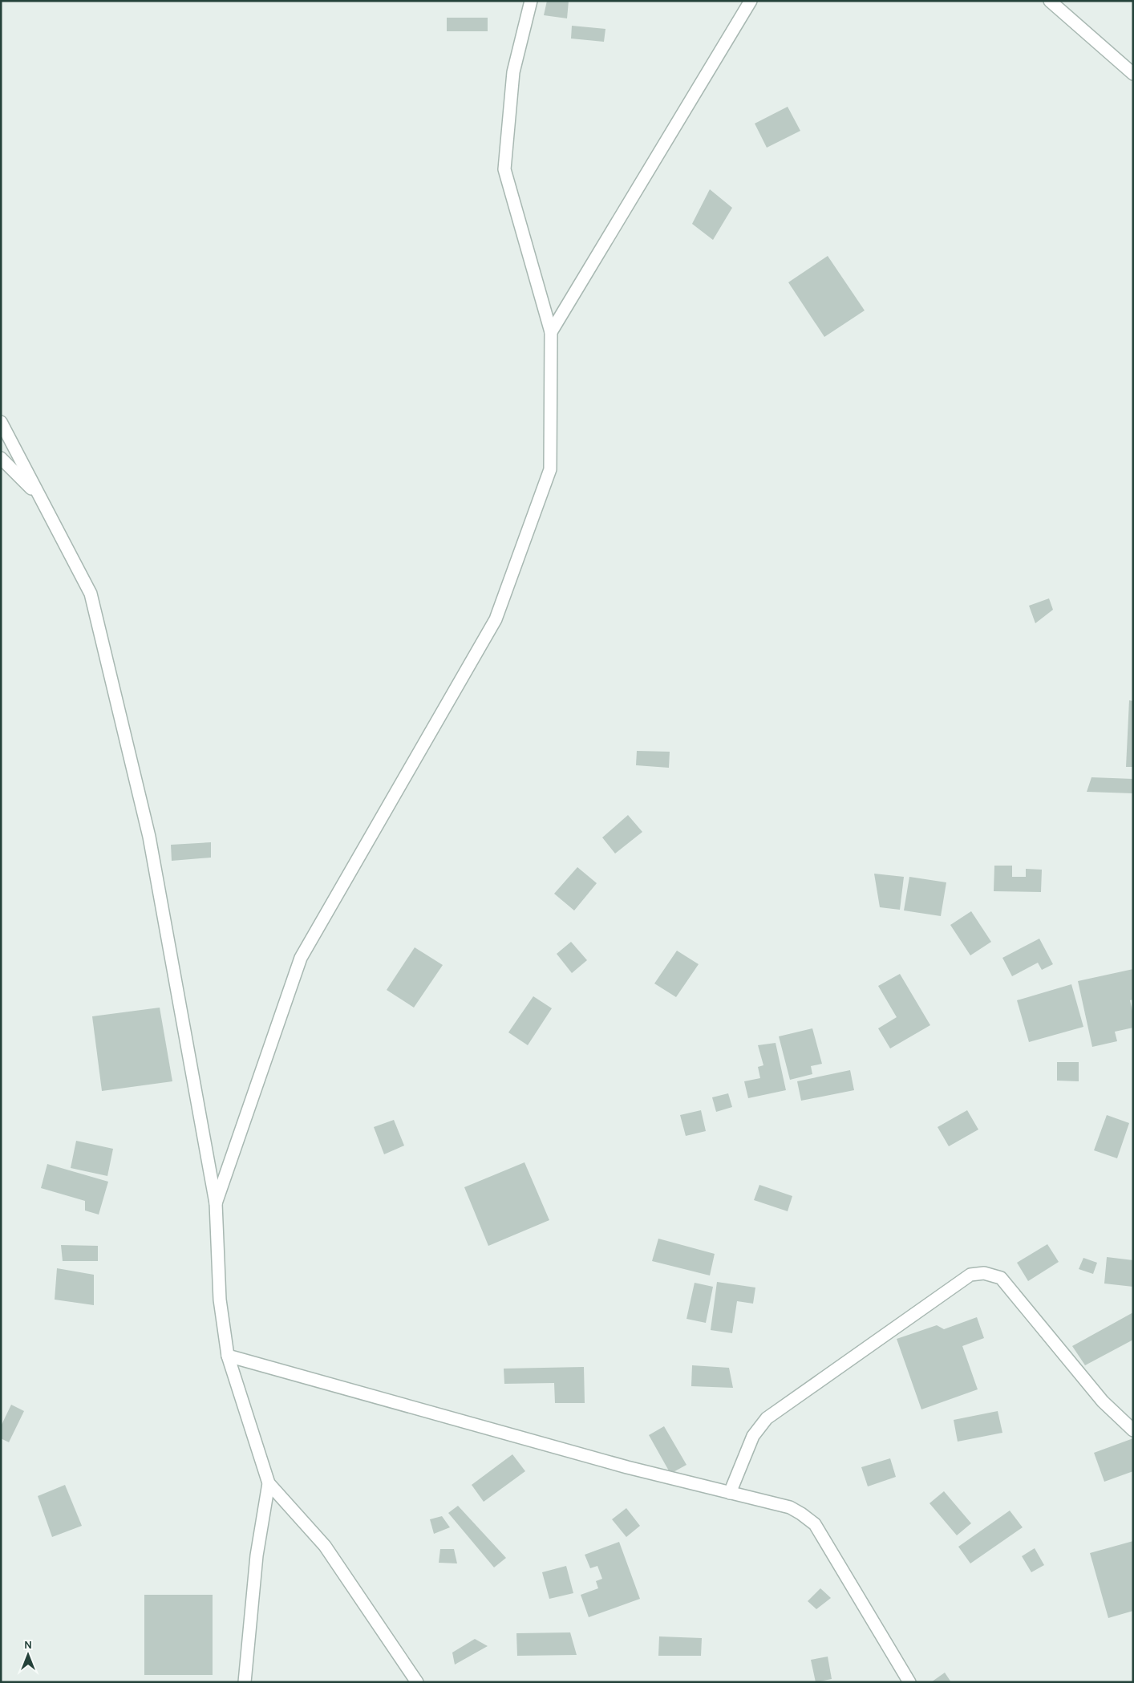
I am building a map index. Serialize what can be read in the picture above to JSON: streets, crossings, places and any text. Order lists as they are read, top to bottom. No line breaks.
{"north":"top"}
